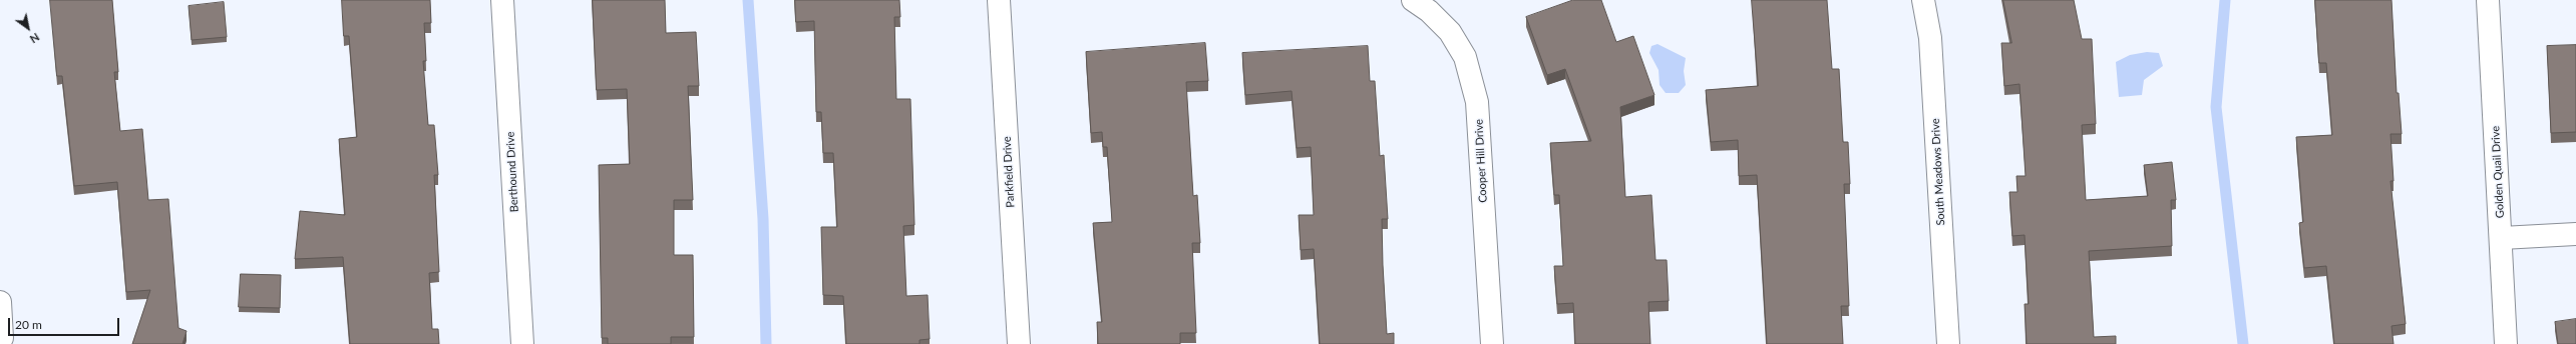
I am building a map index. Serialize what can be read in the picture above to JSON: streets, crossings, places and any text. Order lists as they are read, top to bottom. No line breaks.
{"streets":{"street":["Cooper Hill Drive","Berthound Drive","Parkfield Drive","South Meadows Drive","Golden Quail Drive"]},"scale_bar":"20 m","north":"bottom right"}
